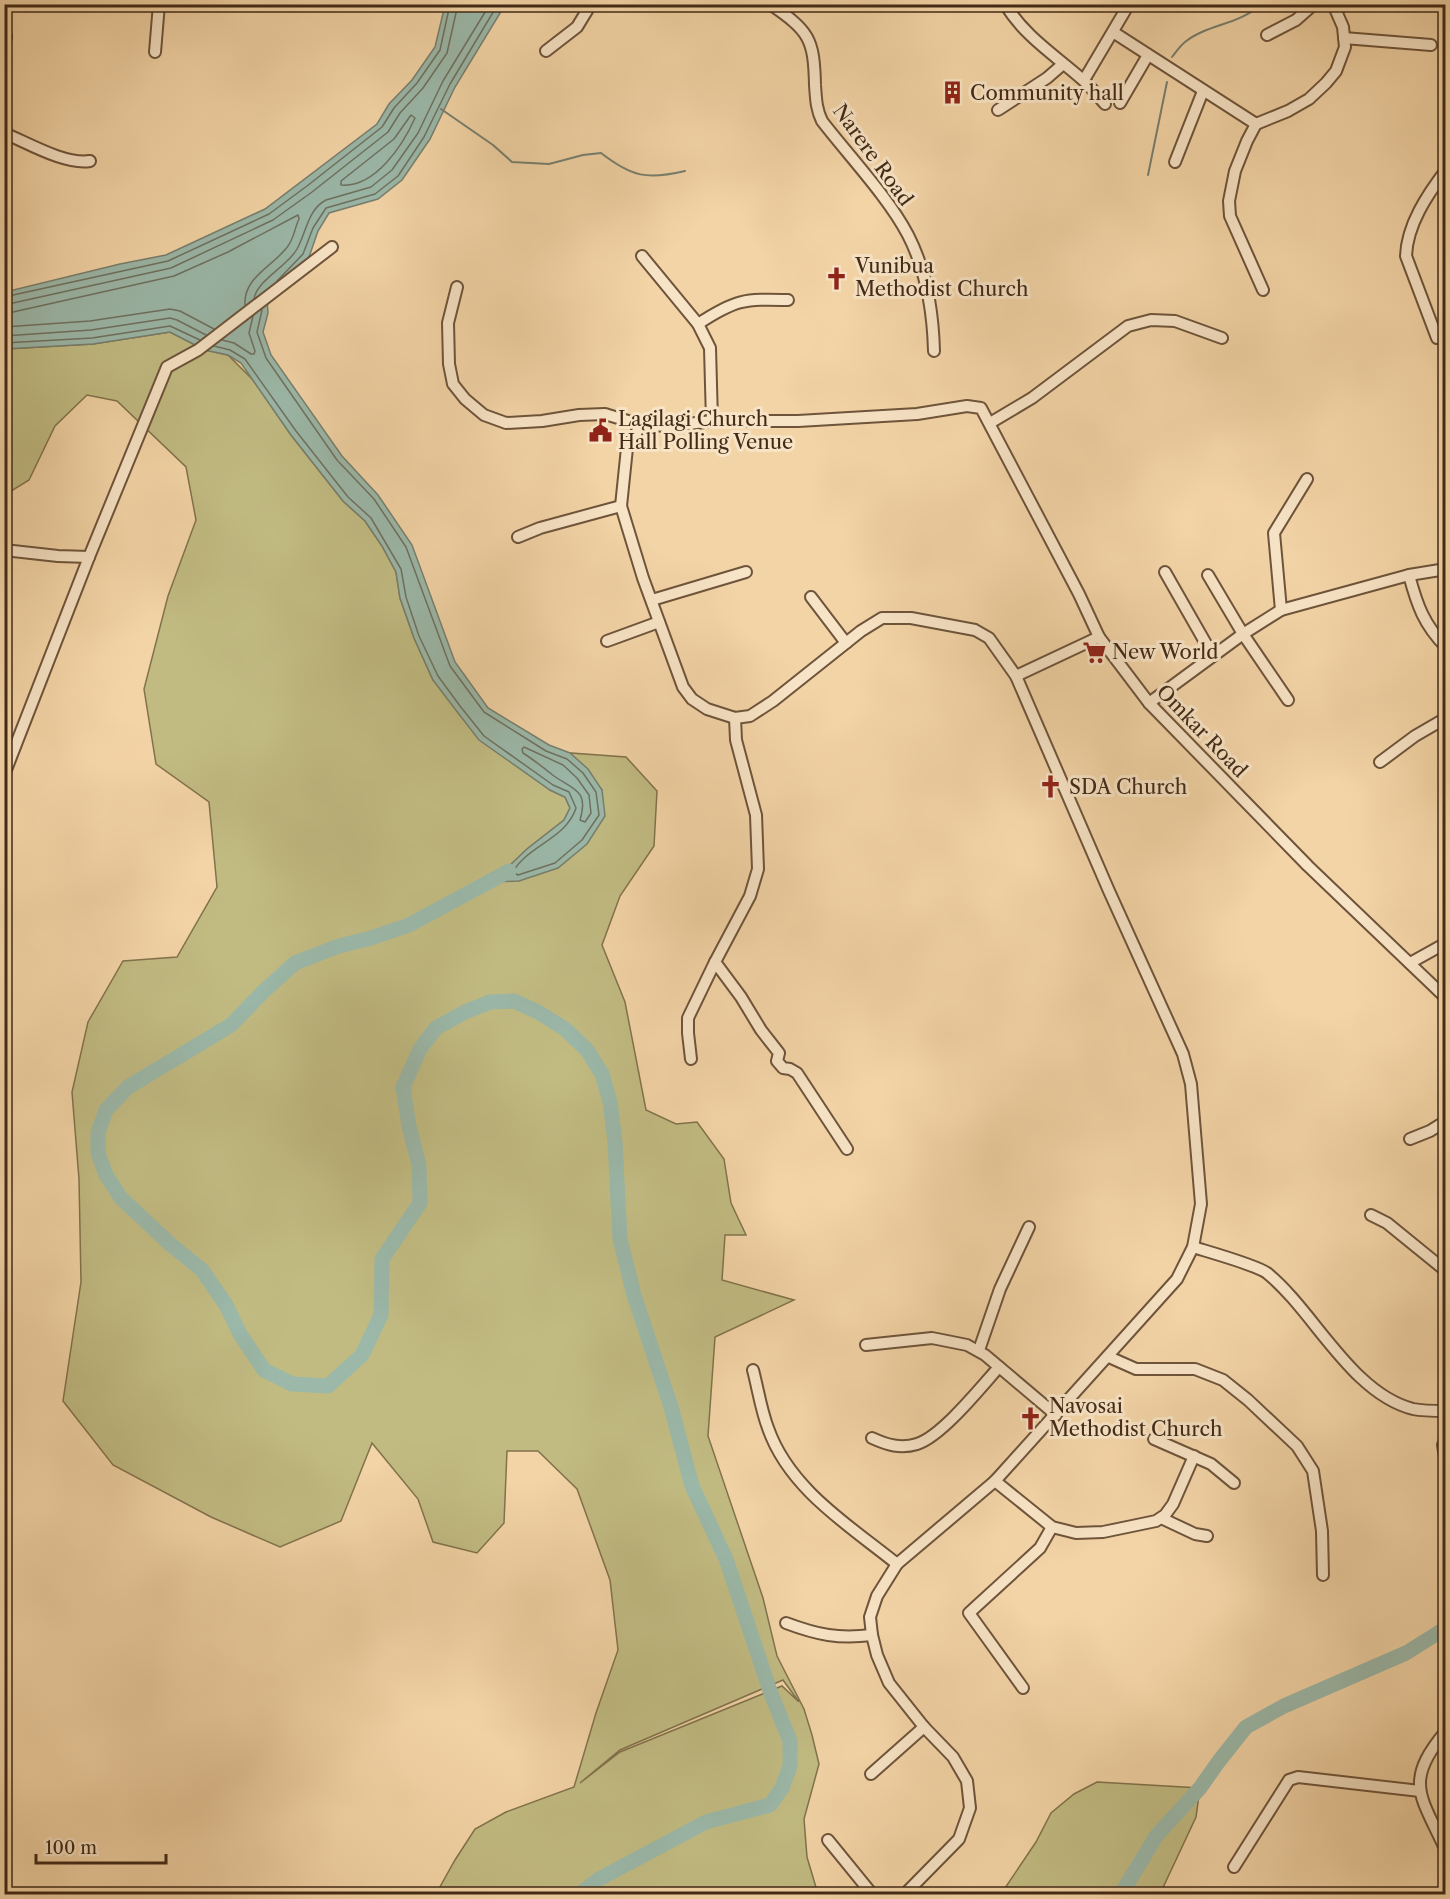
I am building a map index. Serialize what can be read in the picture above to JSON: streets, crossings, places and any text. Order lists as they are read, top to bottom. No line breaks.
{"streets":{"street":["Narere Road","Omkar Road"]},"places":{"building":["Community hall"],"church":["Vunibua Methodist Church","SDA Church","Navosai Methodist Church"],"public building":["Lagilagi Church Hall Polling Venue"],"supermarket":["New World"]},"scale_bar":"100 m"}
